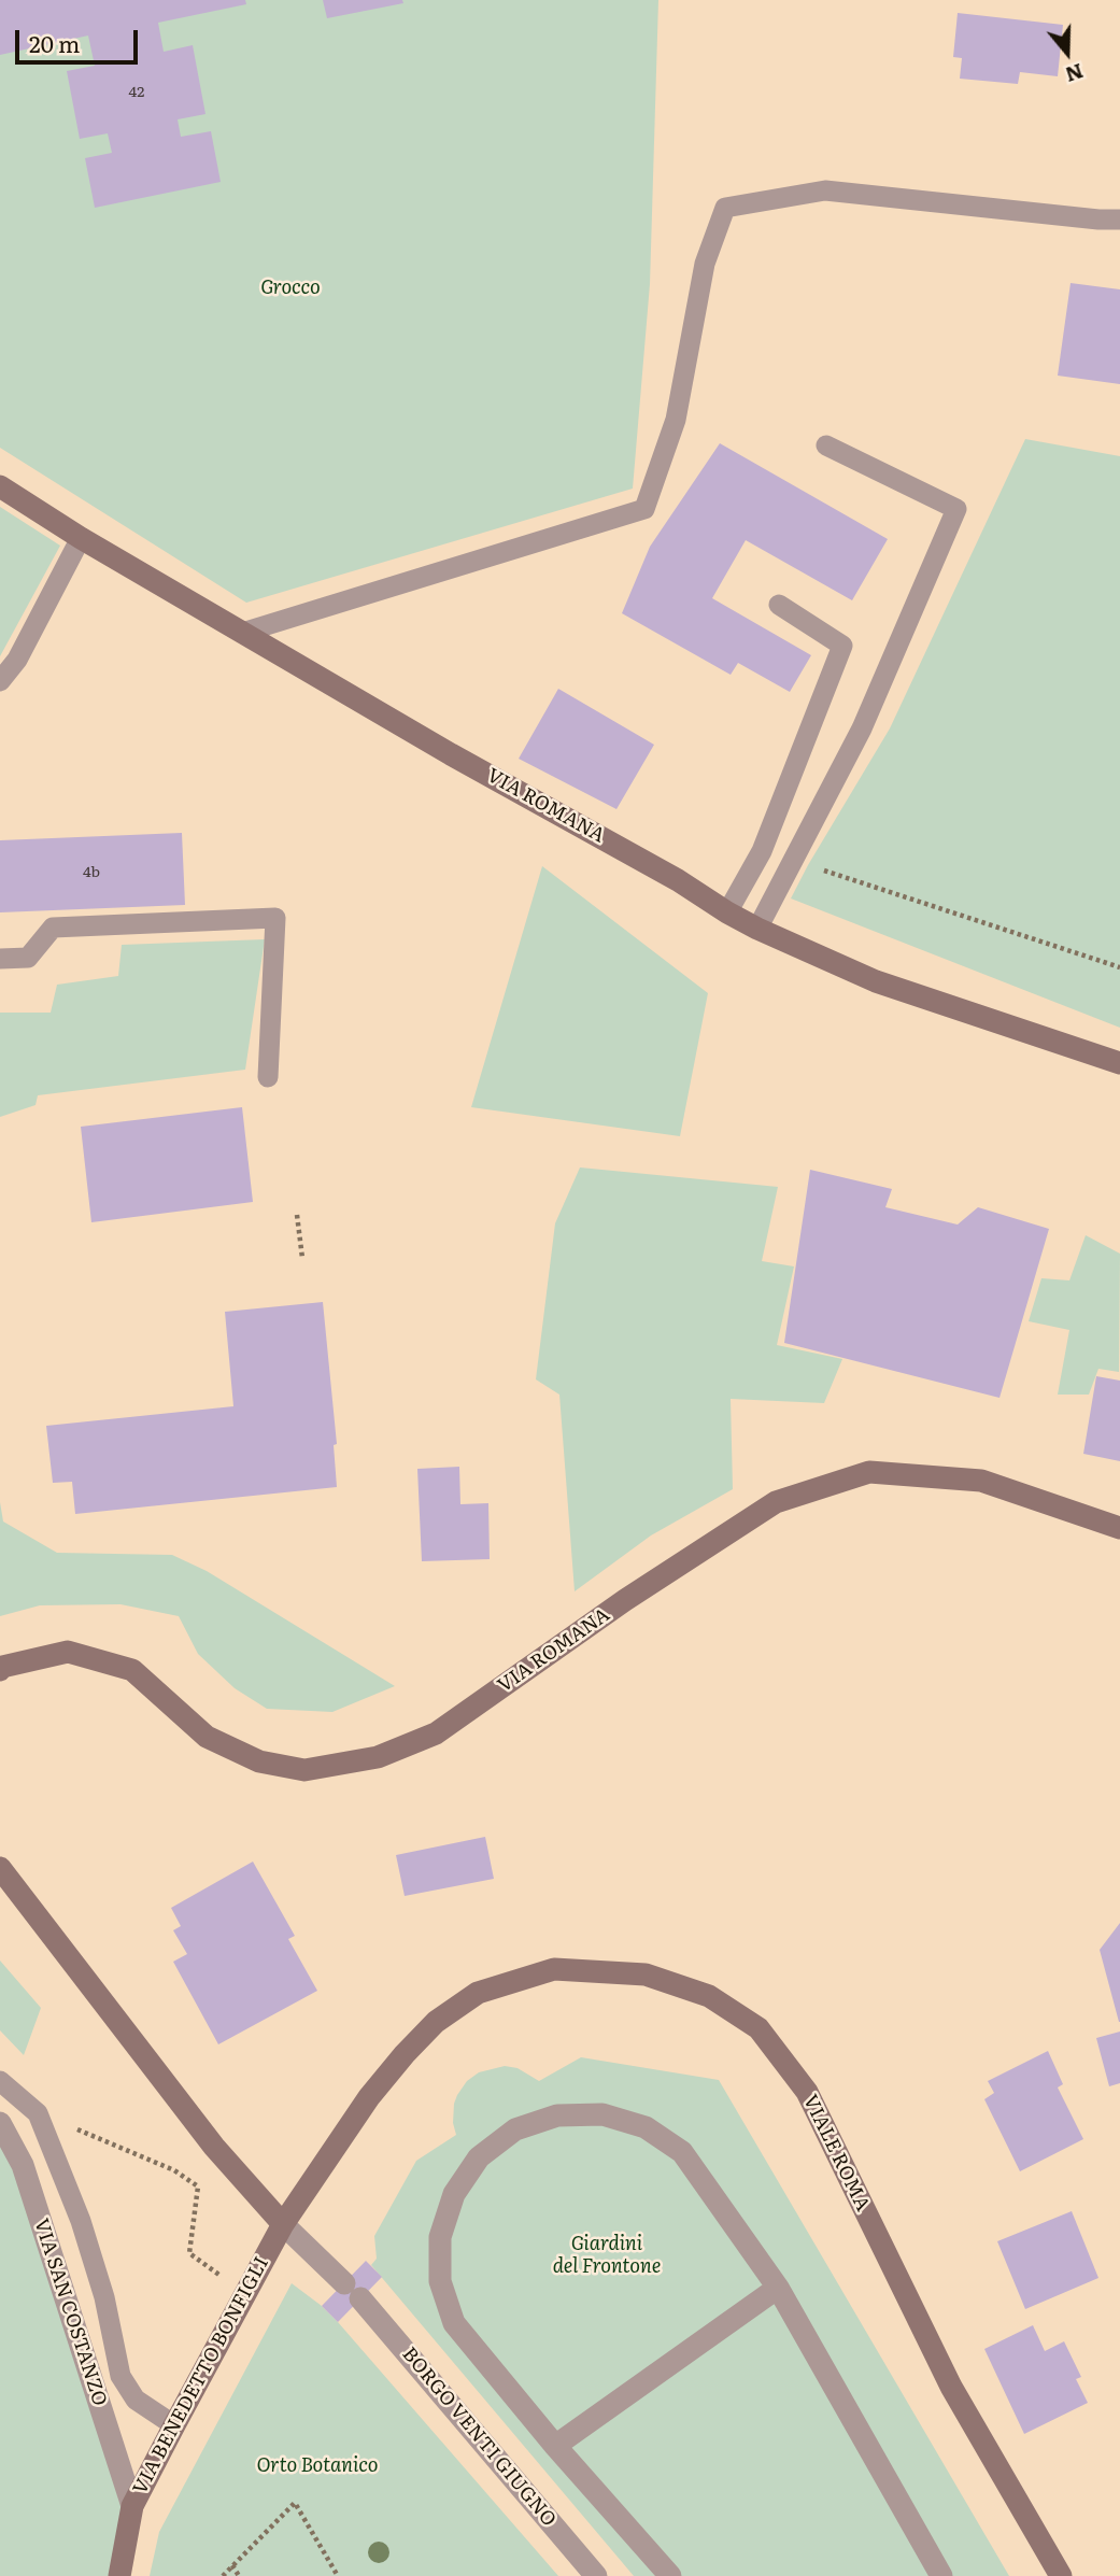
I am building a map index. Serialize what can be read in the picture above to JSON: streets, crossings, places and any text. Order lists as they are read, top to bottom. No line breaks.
{"streets":{"main road":["VIA ROMANA","VIALE ROMA","VIA BENEDETTO BONFIGLI"],"street":["VIA SAN COSTANZO","BORGO VENTI GIUGNO"]},"crossings":[["VIALE ROMA","VIA BENEDETTO BONFIGLI"],["VIALE ROMA","BORGO VENTI GIUGNO"],["VIA SAN COSTANZO","VIA BENEDETTO BONFIGLI"],["VIA BENEDETTO BONFIGLI","BORGO VENTI GIUGNO"]],"parks":["Grocco","Giardini del Frontone","Orto Botanico"],"house_numbers":["42","4b"],"scale_bar":"20 m","north":"bottom"}
